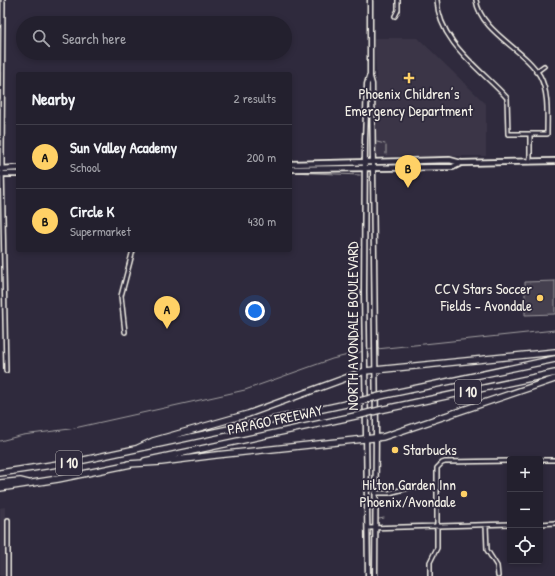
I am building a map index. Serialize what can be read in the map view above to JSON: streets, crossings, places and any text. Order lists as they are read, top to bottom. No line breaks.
{"streets":{"highway":["I 10","PAPAGO FREEWAY"],"main road":["NORTH AVONDALE BOULEVARD"]},"places":{"health":["Phoenix Children’s Emergency Department"],"other":["CCV Stars Soccer Fields - Avondale","Starbucks","Hilton Garden Inn Phoenix/Avondale"]},"page":{"search":"Search here","heading":["Nearby","2 results"],"list":[{"mark":"A","name":"Sun Valley Academy","note":"School","value":"200 m"},{"mark":"B","name":"Circle K","note":"Supermarket","value":"430 m"}],"pins":["B","A"],"map_buttons":["+","−"]}}
